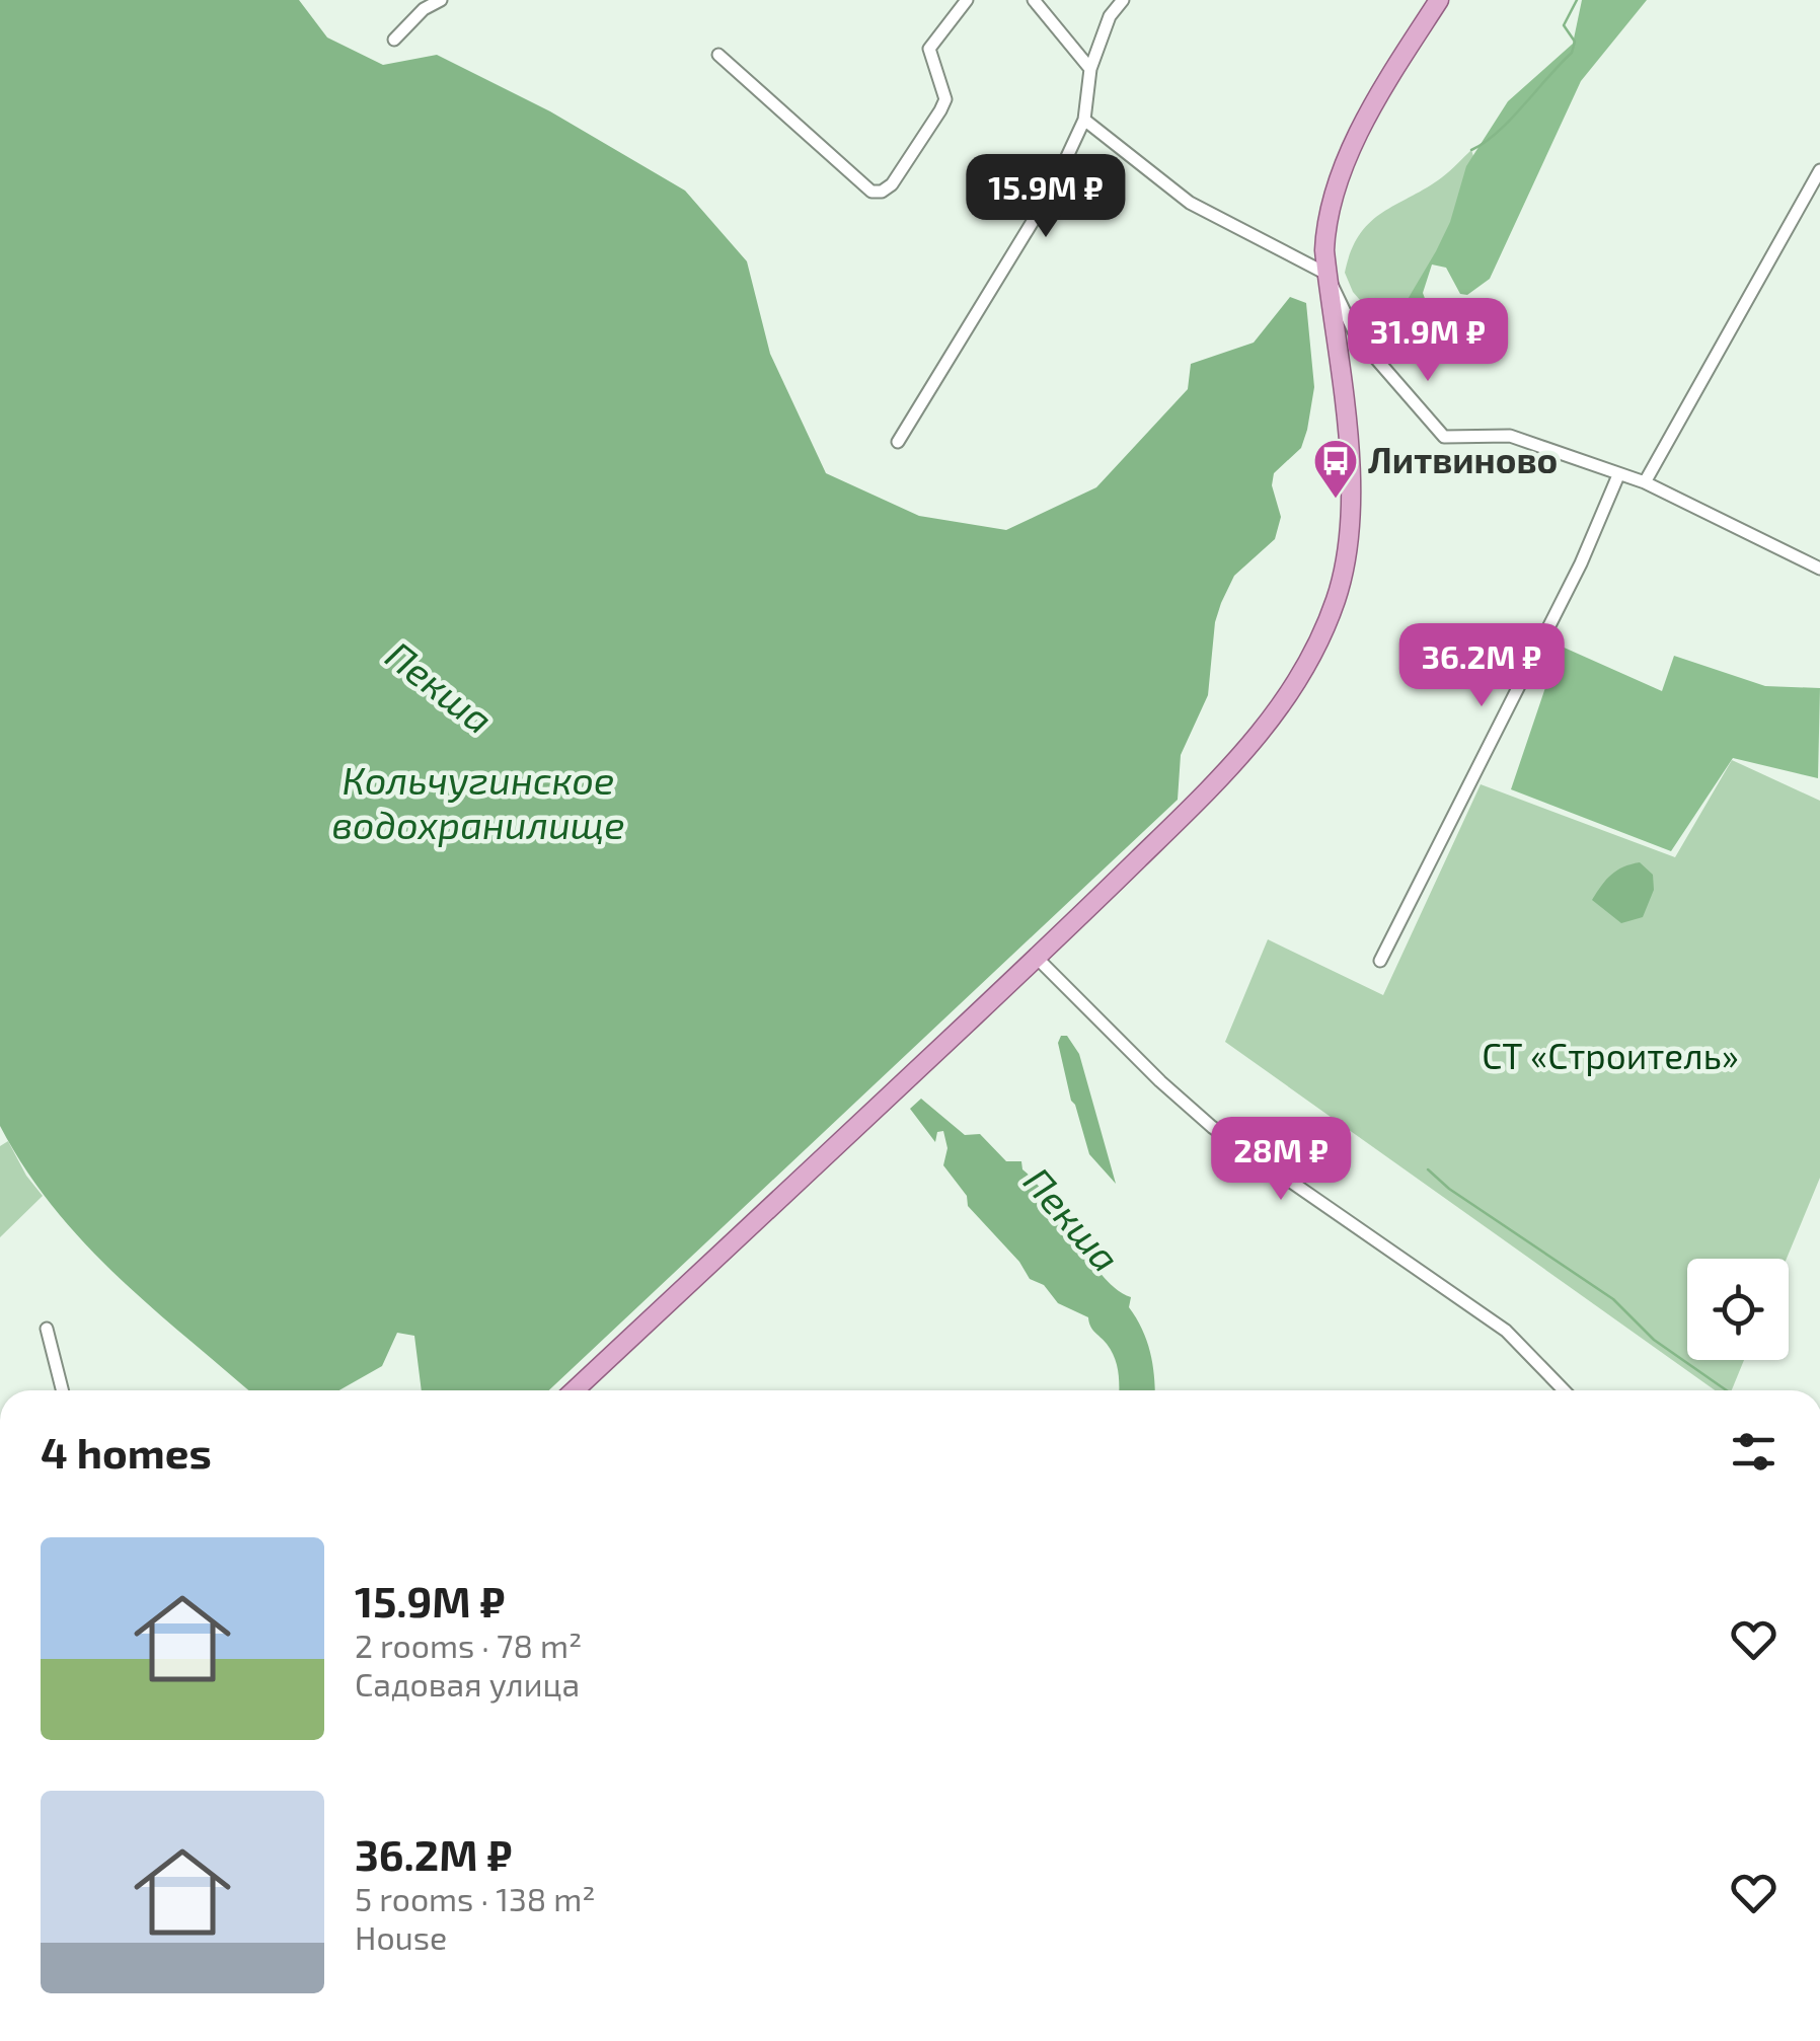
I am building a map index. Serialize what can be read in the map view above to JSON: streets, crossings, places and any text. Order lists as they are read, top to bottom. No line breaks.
{"water":["Пекша","Кольчугинское водохранилище"],"parks":["СТ «Строитель»"],"places":{"bus stop":["Литвиново"]},"page":{"price":["15.9M ₽","31.9M ₽","36.2M ₽","28M ₽"],"heading":"4 homes","list":[{"name":"15.9M ₽","note":"2 rooms · 78 m² · Садовая улица"},{"name":"36.2M ₽","note":"5 rooms · 138 m² · House"}]}}
